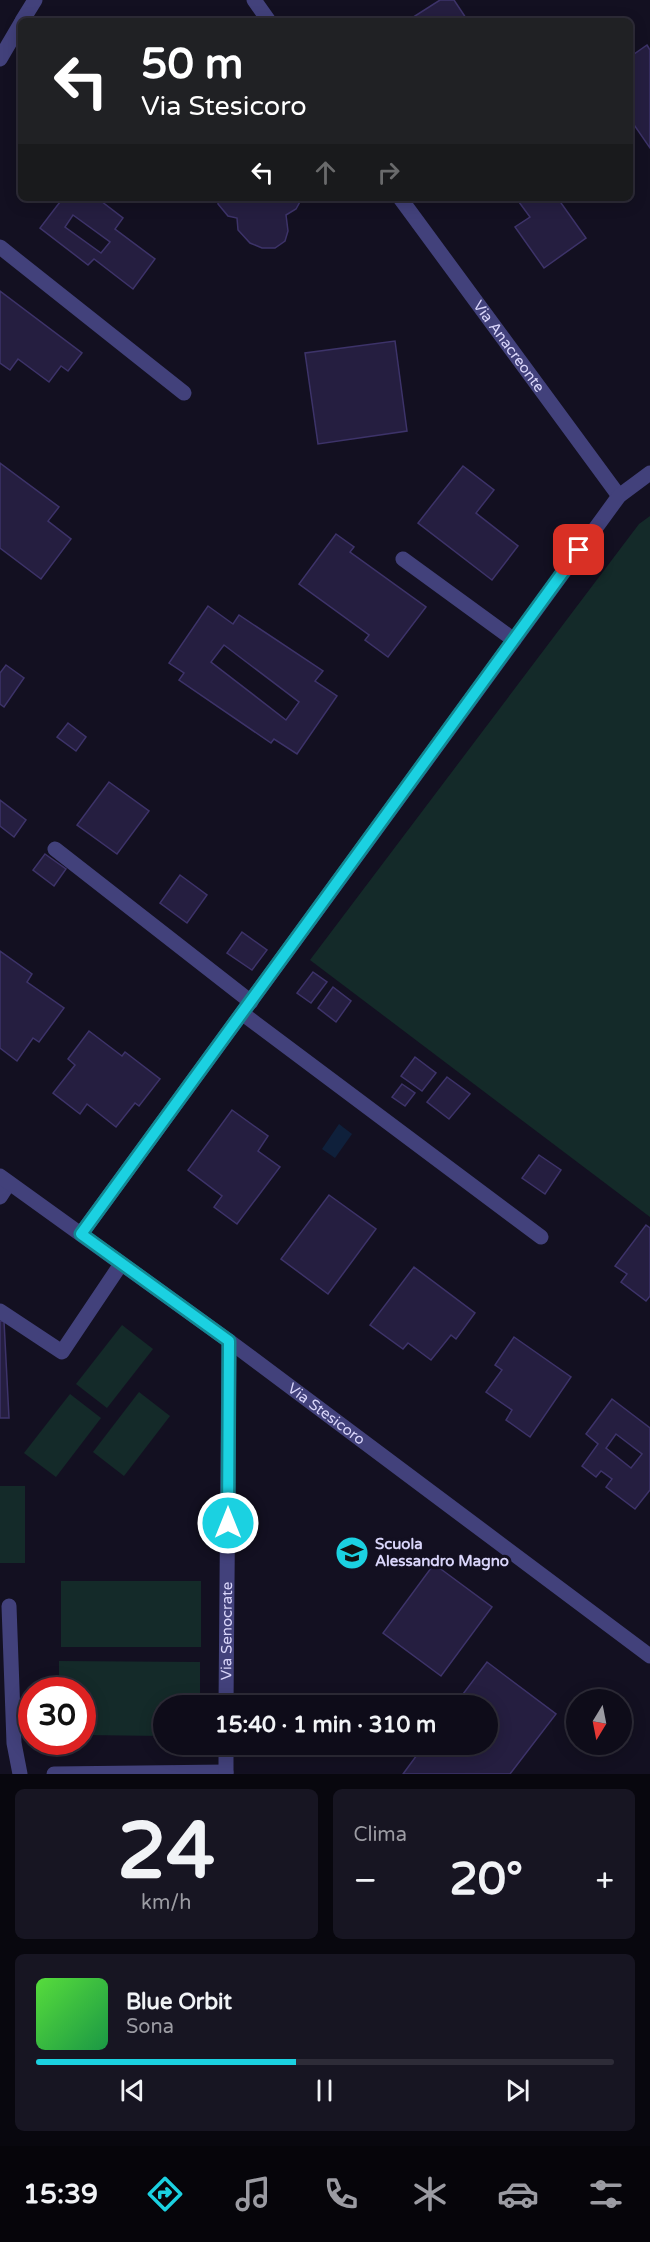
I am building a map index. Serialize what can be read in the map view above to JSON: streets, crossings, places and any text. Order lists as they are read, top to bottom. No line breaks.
{"streets":{"street":["Via Anacreonte","Via Stesicoro","Via Senocrate"]},"crossings":[["Via Stesicoro","Via Senocrate"]],"places":{"school or university":["Scuola Alessandro Magno"]},"north":"bottom","page":{"turn":["50 m","Via Stesicoro"],"limit":"30","trip":"15:40 · 1 min · 310 m","tile":[["24","km/h"],"Clima"],"heat":["−","20°","+"],"song":["Blue Orbit","Sona"],"tabs":"15:39"}}
